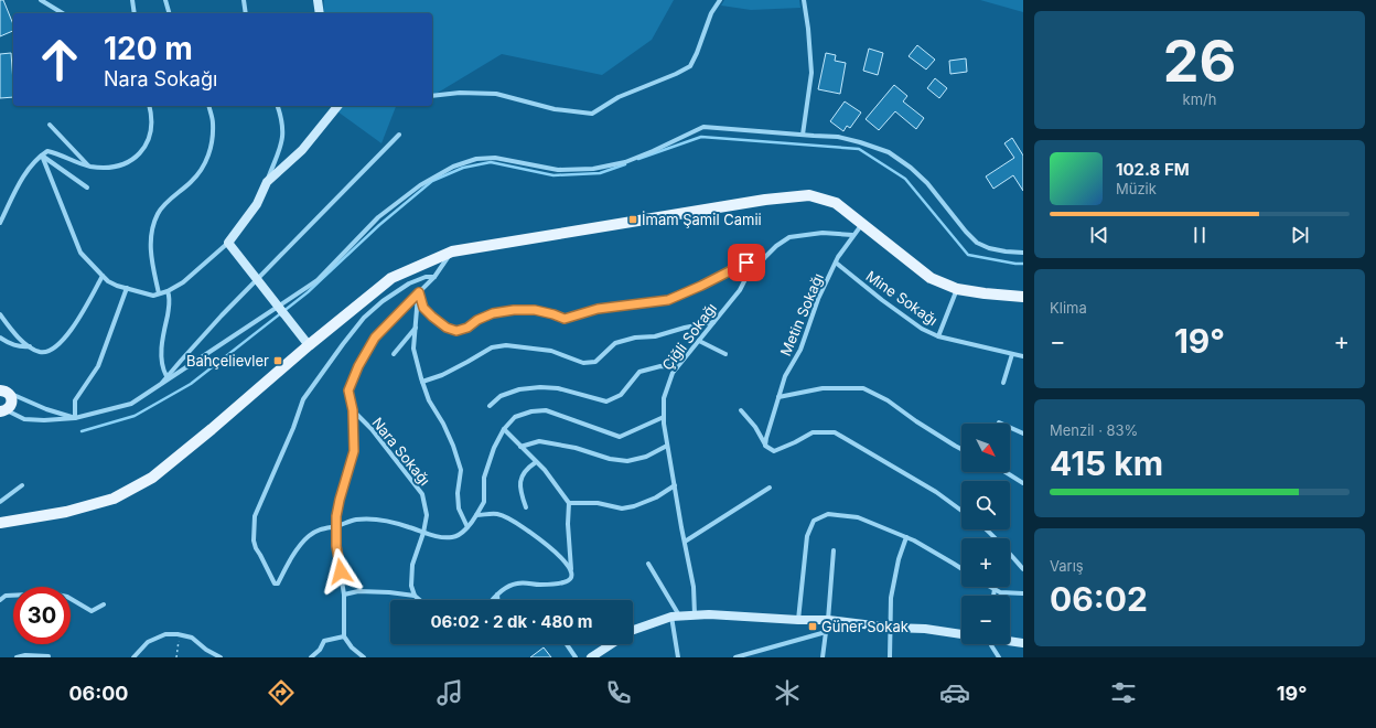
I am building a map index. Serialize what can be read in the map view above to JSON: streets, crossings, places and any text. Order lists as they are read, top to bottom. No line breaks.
{"streets":{"street":["Mine Sokağı","Metin Sokağı","Çiğli Sokağı","Nara Sokağı"]},"crossings":[["Mine Sokağı","Metin Sokağı"],["Metin Sokağı","Çiğli Sokağı"]],"places":{"transit":["İmam Şamil Camii","Bahçelievler","Güner Sokak"]},"north":"bottom right","page":{"tile":[["26","km/h"],"Klima",["Menzil · 83%","415 km"],["Varış","06:02"]],"turn":["120 m","Nara Sokağı"],"song":["102.8 FM","Müzik"],"heat":["−","19°","+"],"map_buttons":["+","−"],"limit":"30","trip":"06:02 · 2 dk · 480 m","tabs":["06:00","19°"]}}
